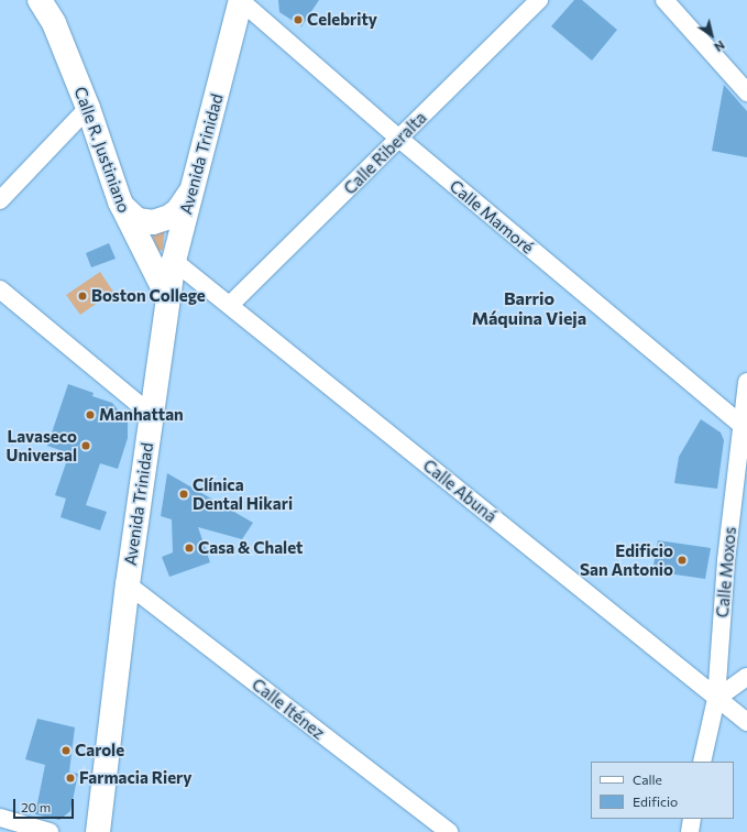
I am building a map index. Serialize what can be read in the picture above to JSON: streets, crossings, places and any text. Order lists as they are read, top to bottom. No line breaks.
{"streets":{"main road":["Calle R. Justiniano","Avenida Trinidad"],"street":["Calle Riberalta","Calle Mamoré","Calle Abuná","Calle Moxos","Calle Iténez"]},"crossings":[["Calle R. Justiniano","Avenida Trinidad"],["Calle Riberalta","Calle Mamoré"],["Calle Riberalta","Calle Abuná"],["Avenida Trinidad","Calle Mamoré"],["Avenida Trinidad","Calle Abuná"],["Avenida Trinidad","Calle Iténez"],["Calle Mamoré","Calle Moxos"],["Calle Abuná","Calle Moxos"]],"districts":["Barrio Máquina Vieja"],"places":["Celebrity","Boston College","Manhattan","Lavaseco Universal","Clínica Dental Hikari","Casa & Chalet","Edificio San Antonio","Carole","Farmacia Riery"],"legend":["Calle","Edificio"],"scale_bar":"20 m","north":"bottom right"}
